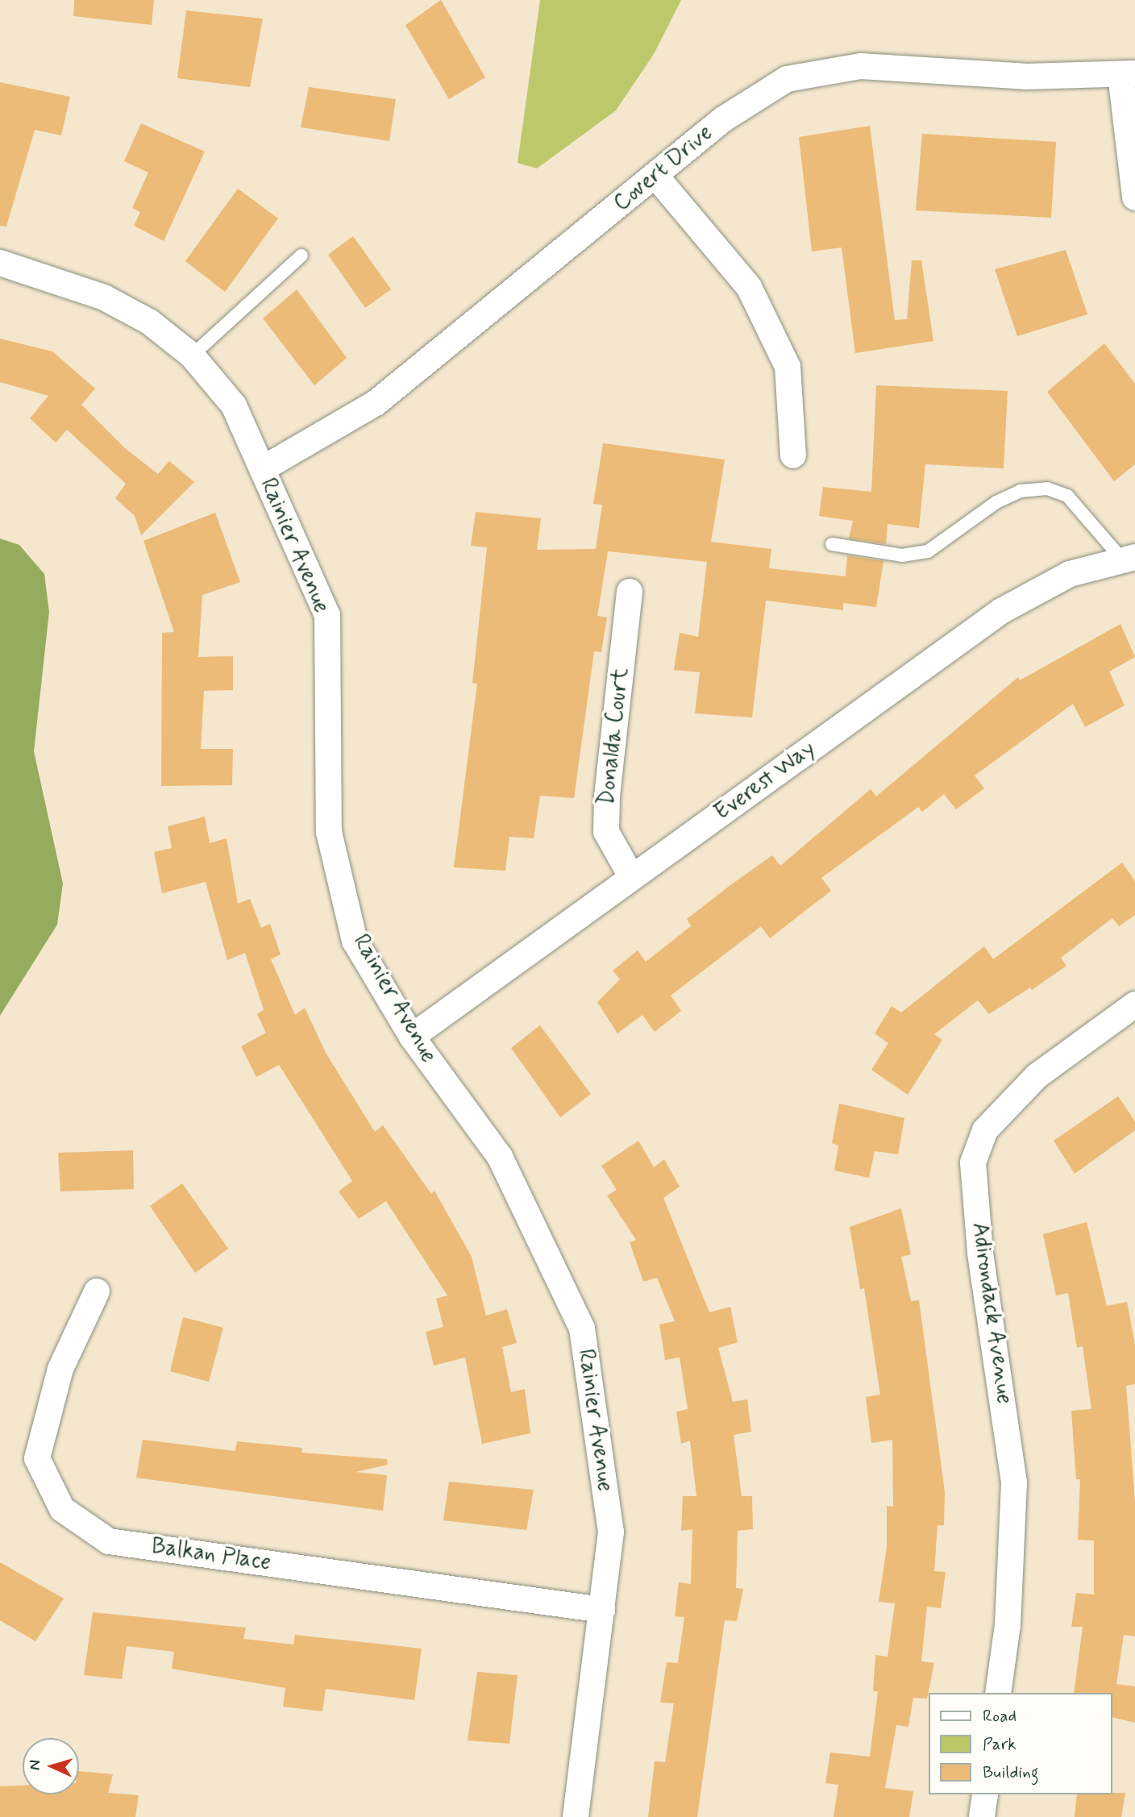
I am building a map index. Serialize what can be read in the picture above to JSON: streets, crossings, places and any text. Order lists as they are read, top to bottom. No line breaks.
{"streets":{"street":["Covert Drive","Rainier Avenue","Donalda Court","Everest Way","Adirondack Avenue","Balkan Place"]},"crossings":[["Covert Drive","Rainier Avenue"],["Rainier Avenue","Everest Way"],["Rainier Avenue","Balkan Place"],["Donalda Court","Everest Way"]],"legend":["Road","Park","Building"],"north":"left"}
